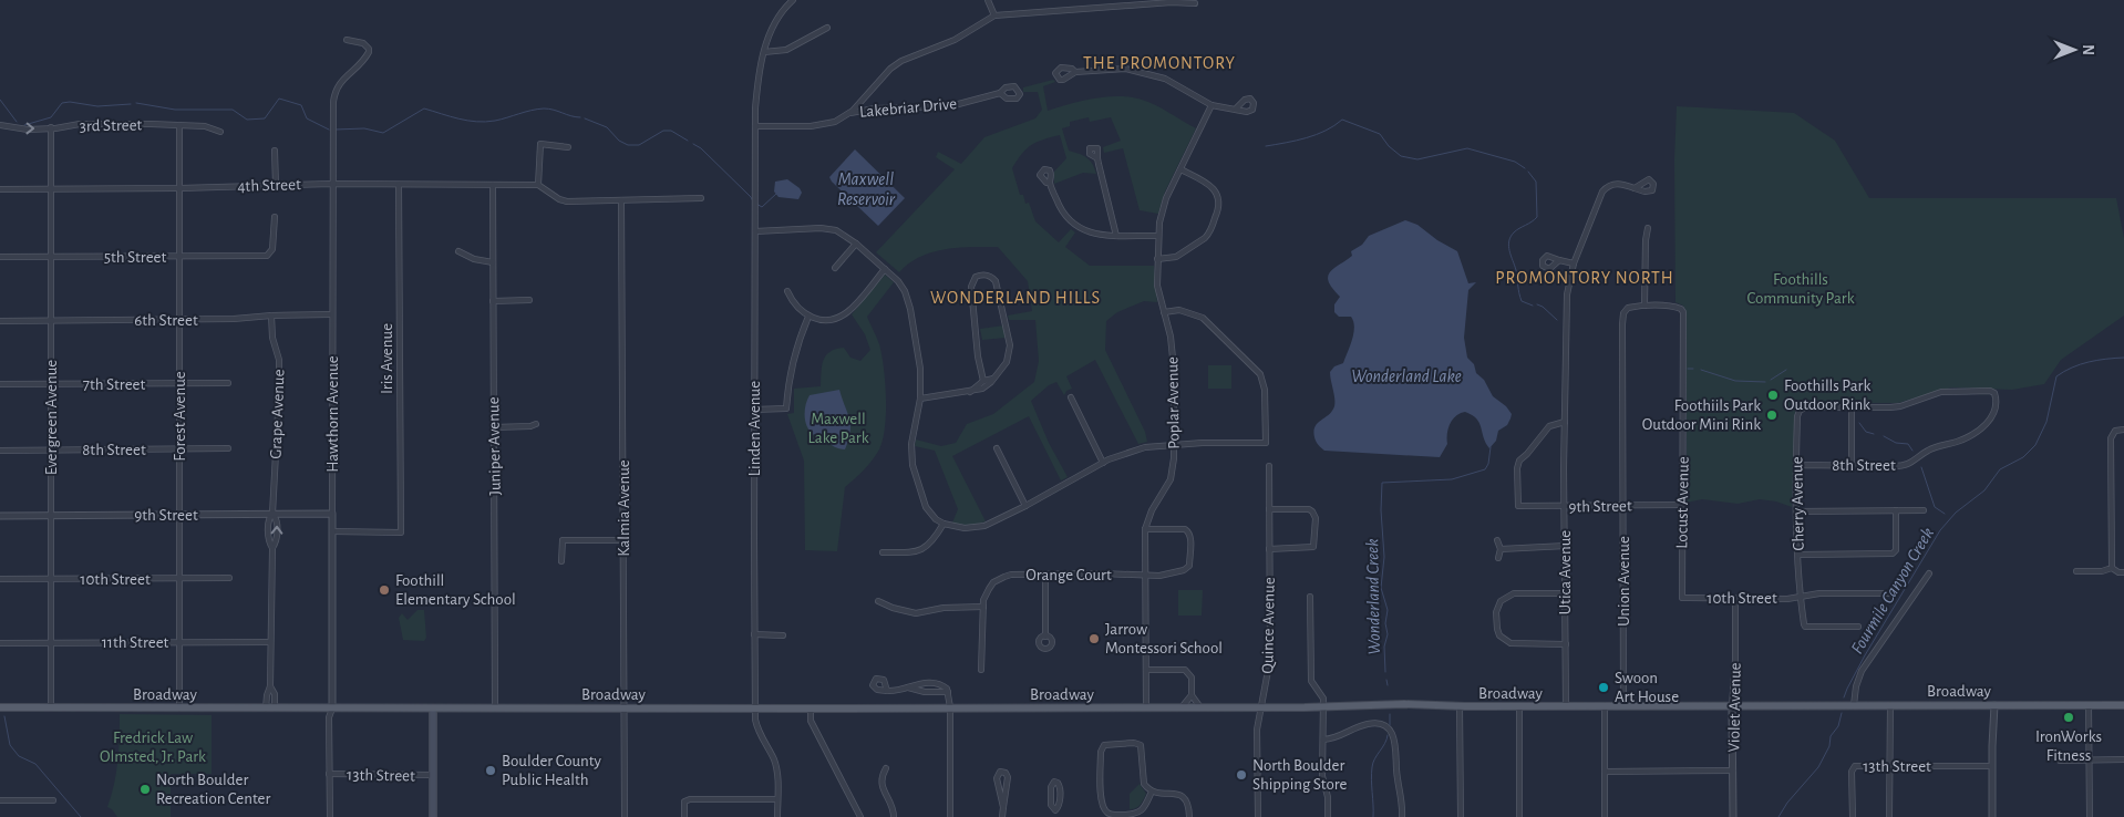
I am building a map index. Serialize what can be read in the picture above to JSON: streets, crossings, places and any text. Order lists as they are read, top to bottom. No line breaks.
{"streets":{"main road":["Broadway"],"street":["Lakebriar Drive","3rd Street","4th Street","5th Street","6th Street","Iris Avenue","7th Street","Poplar Avenue","Grape Avenue","Hawthorn Avenue","Forest Avenue","Evergreen Avenue","Linden Avenue","Juniper Avenue","8th Street","Locust Avenue","Cherry Avenue","9th Street","Kalmia Avenue","Utica Avenue","Orange Court","10th Street","Union Avenue","Quince Avenue","11th Street","Violet Avenue","13th Street"]},"crossings":[["3rd Street","Forest Avenue"],["3rd Street","Evergreen Avenue"],["4th Street","Iris Avenue"],["4th Street","Hawthorn Avenue"],["4th Street","Forest Avenue"],["4th Street","Evergreen Avenue"],["4th Street","Juniper Avenue"],["5th Street","Forest Avenue"],["5th Street","Evergreen Avenue"],["6th Street","Grape Avenue"],["6th Street","Hawthorn Avenue"],["6th Street","Forest Avenue"],["6th Street","Evergreen Avenue"],["Iris Avenue","Hawthorn Avenue"],["7th Street","Forest Avenue"],["7th Street","Evergreen Avenue"],["Poplar Avenue","Orange Court"],["Poplar Avenue","Broadway"],["Grape Avenue","9th Street"],["Grape Avenue","11th Street"],["Grape Avenue","Broadway"],["Hawthorn Avenue","9th Street"],["Hawthorn Avenue","Broadway"],["Hawthorn Avenue","13th Street"],["Forest Avenue","8th Street"],["Forest Avenue","9th Street"],["Forest Avenue","10th Street"],["Forest Avenue","11th Street"],["Forest Avenue","Broadway"],["Evergreen Avenue","8th Street"],["Evergreen Avenue","9th Street"],["Evergreen Avenue","10th Street"],["Evergreen Avenue","11th Street"],["Evergreen Avenue","Broadway"],["Linden Avenue","Broadway"],["Juniper Avenue","Broadway"],["8th Street","Cherry Avenue"],["Locust Avenue","9th Street"],["Locust Avenue","10th Street"],["Locust Avenue","Union Avenue"],["Cherry Avenue","10th Street"],["9th Street","Utica Avenue"],["9th Street","Union Avenue"],["Kalmia Avenue","Broadway"],["Utica Avenue","Broadway"],["10th Street","Violet Avenue"],["Union Avenue","Broadway"],["Quince Avenue","Broadway"],["Broadway","Violet Avenue"]],"districts":["THE PROMONTORY","PROMONTORY NORTH","WONDERLAND HILLS"],"water":["Maxwell Reservoir","Wonderland Lake","Fourmile Canyon Creek","Wonderland Creek"],"parks":["Foothills Community Park","Maxwell Lake Park","Fredrick Law Olmsted, Jr. Park"],"places":["Foothills Park Outdoor Rink","Foothiils Park Outdoor Mini Rink","Foothill Elementary School","Jarrow Montessori School","Swoon Art House","IronWorks Fitness","Boulder County Public Health","North Boulder Shipping Store","North Boulder Recreation Center"],"north":"right"}
